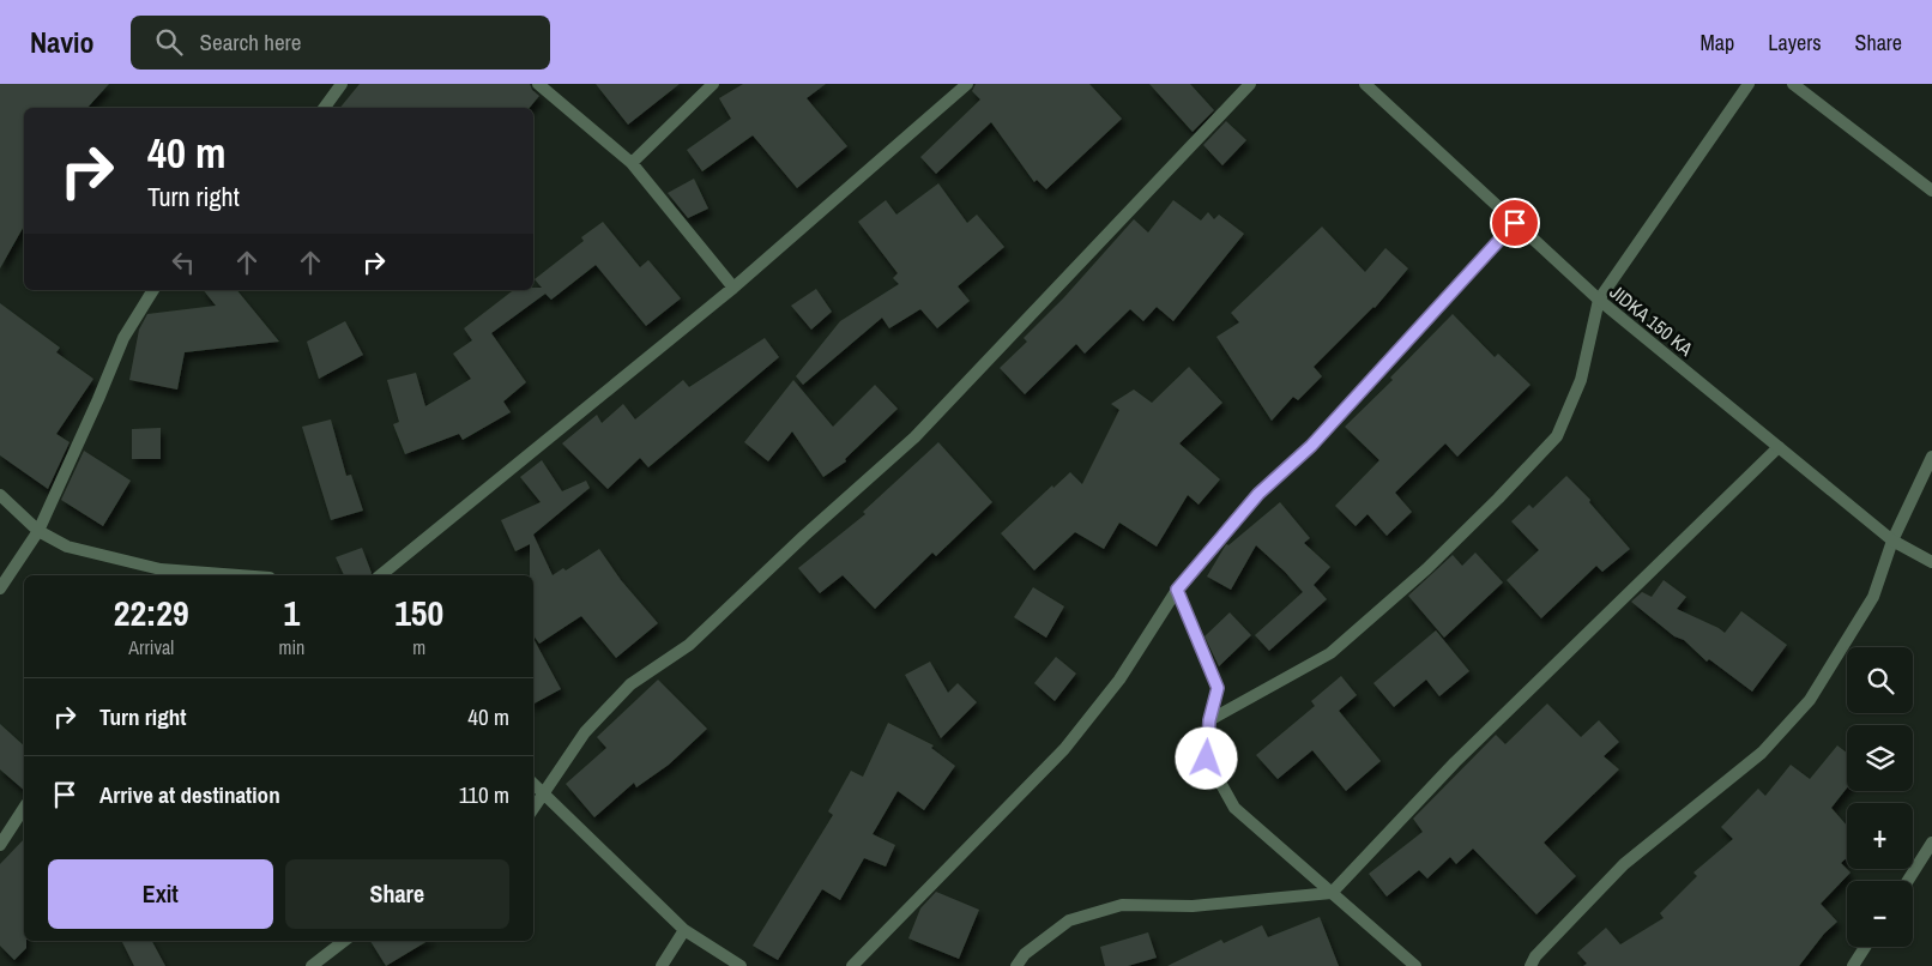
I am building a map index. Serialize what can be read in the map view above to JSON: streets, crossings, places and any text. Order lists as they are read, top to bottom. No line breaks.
{"streets":{"street":["JIDKA 150 KA"]},"page":{"header":"Navio","search":"Search here","nav":["Map","Layers","Share"],"turn":["40 m","Turn right"],"eta":["22:29","Arrival","1","min","150","m"],"map_buttons":["+","−"],"list":[{"name":"Turn right","value":"40 m"},{"name":"Arrive at destination","value":"110 m"}],"buttons":["Exit","Share"]}}
